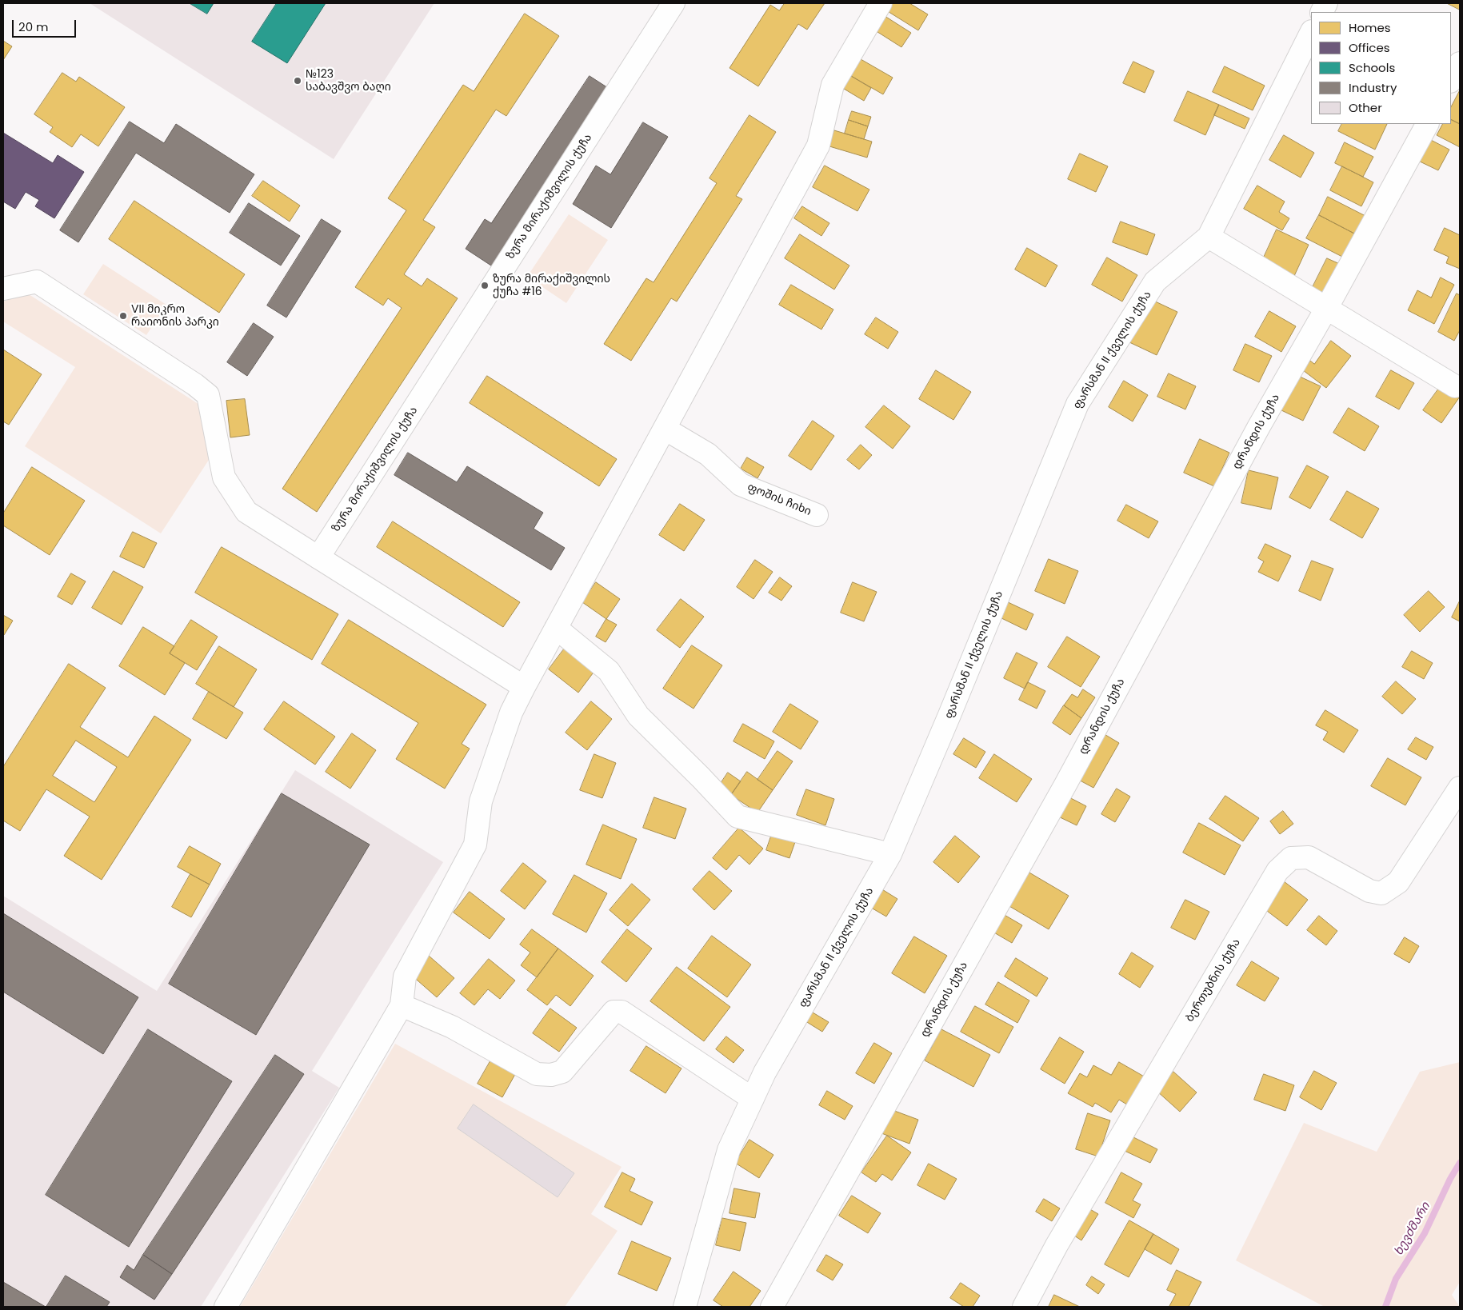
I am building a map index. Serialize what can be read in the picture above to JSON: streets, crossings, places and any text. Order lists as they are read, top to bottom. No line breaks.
{"streets":{"street":["ზურა მირაქიშვილის ქუჩა","ფარსმან II ქველის ქუჩა","დრანდის ქუჩა","ფოშის ჩიხი","ბერთუბნის ქუჩა"]},"water":["ხევძმარი"],"places":["№123 საბავშვო ბაღი","ზურა მირაქიშვილის ქუჩა #16","VII მიკრო რაიონის პარკი"],"legend":["Homes","Offices","Schools","Industry","Other"],"scale_bar":"20 m"}
